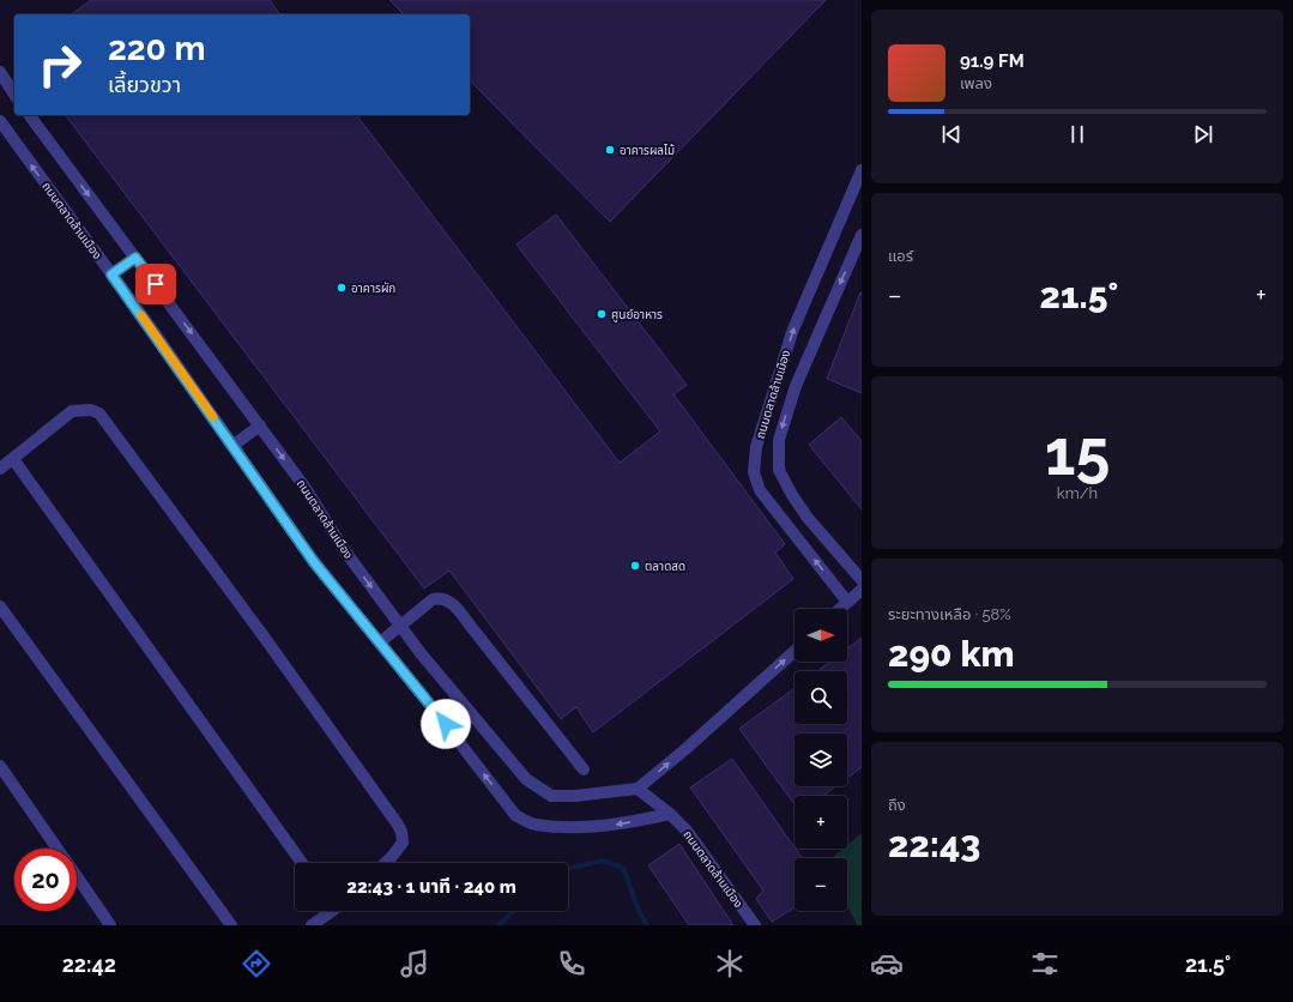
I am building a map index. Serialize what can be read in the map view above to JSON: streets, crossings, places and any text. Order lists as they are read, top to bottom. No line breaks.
{"streets":{"street":["ถนนตลาดล้านเมือง"]},"places":["อาคารผลไม้","อาคารผัก","ศูนย์อาหาร","ตลาดสด"],"north":"right","page":{"turn":["220 m","เลี้ยวขวา"],"song":["91.9 FM","เพลง"],"tile":["แอร์",["15","km/h"],["ระยะทางเหลือ · 58%","290 km"],["ถึง","22:43"]],"heat":["−","21.5°","+"],"map_buttons":["+","−"],"limit":"20","trip":"22:43 · 1 นาที · 240 m","tabs":["22:42","21.5°"]}}
